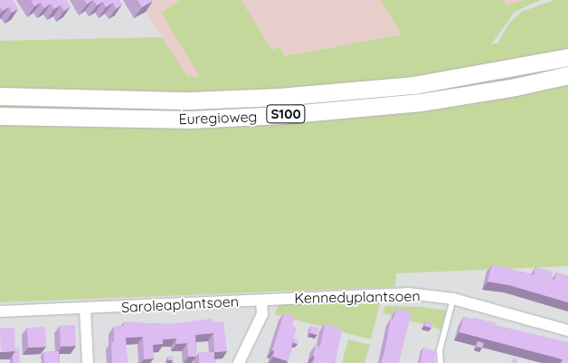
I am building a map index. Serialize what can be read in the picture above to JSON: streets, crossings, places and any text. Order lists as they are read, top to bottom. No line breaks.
{"streets":{"main road":["S100","Euregioweg"],"street":["Kennedyplantsoen","Saroleaplantsoen"]},"crossings":[["Kennedyplantsoen","Saroleaplantsoen"]]}
